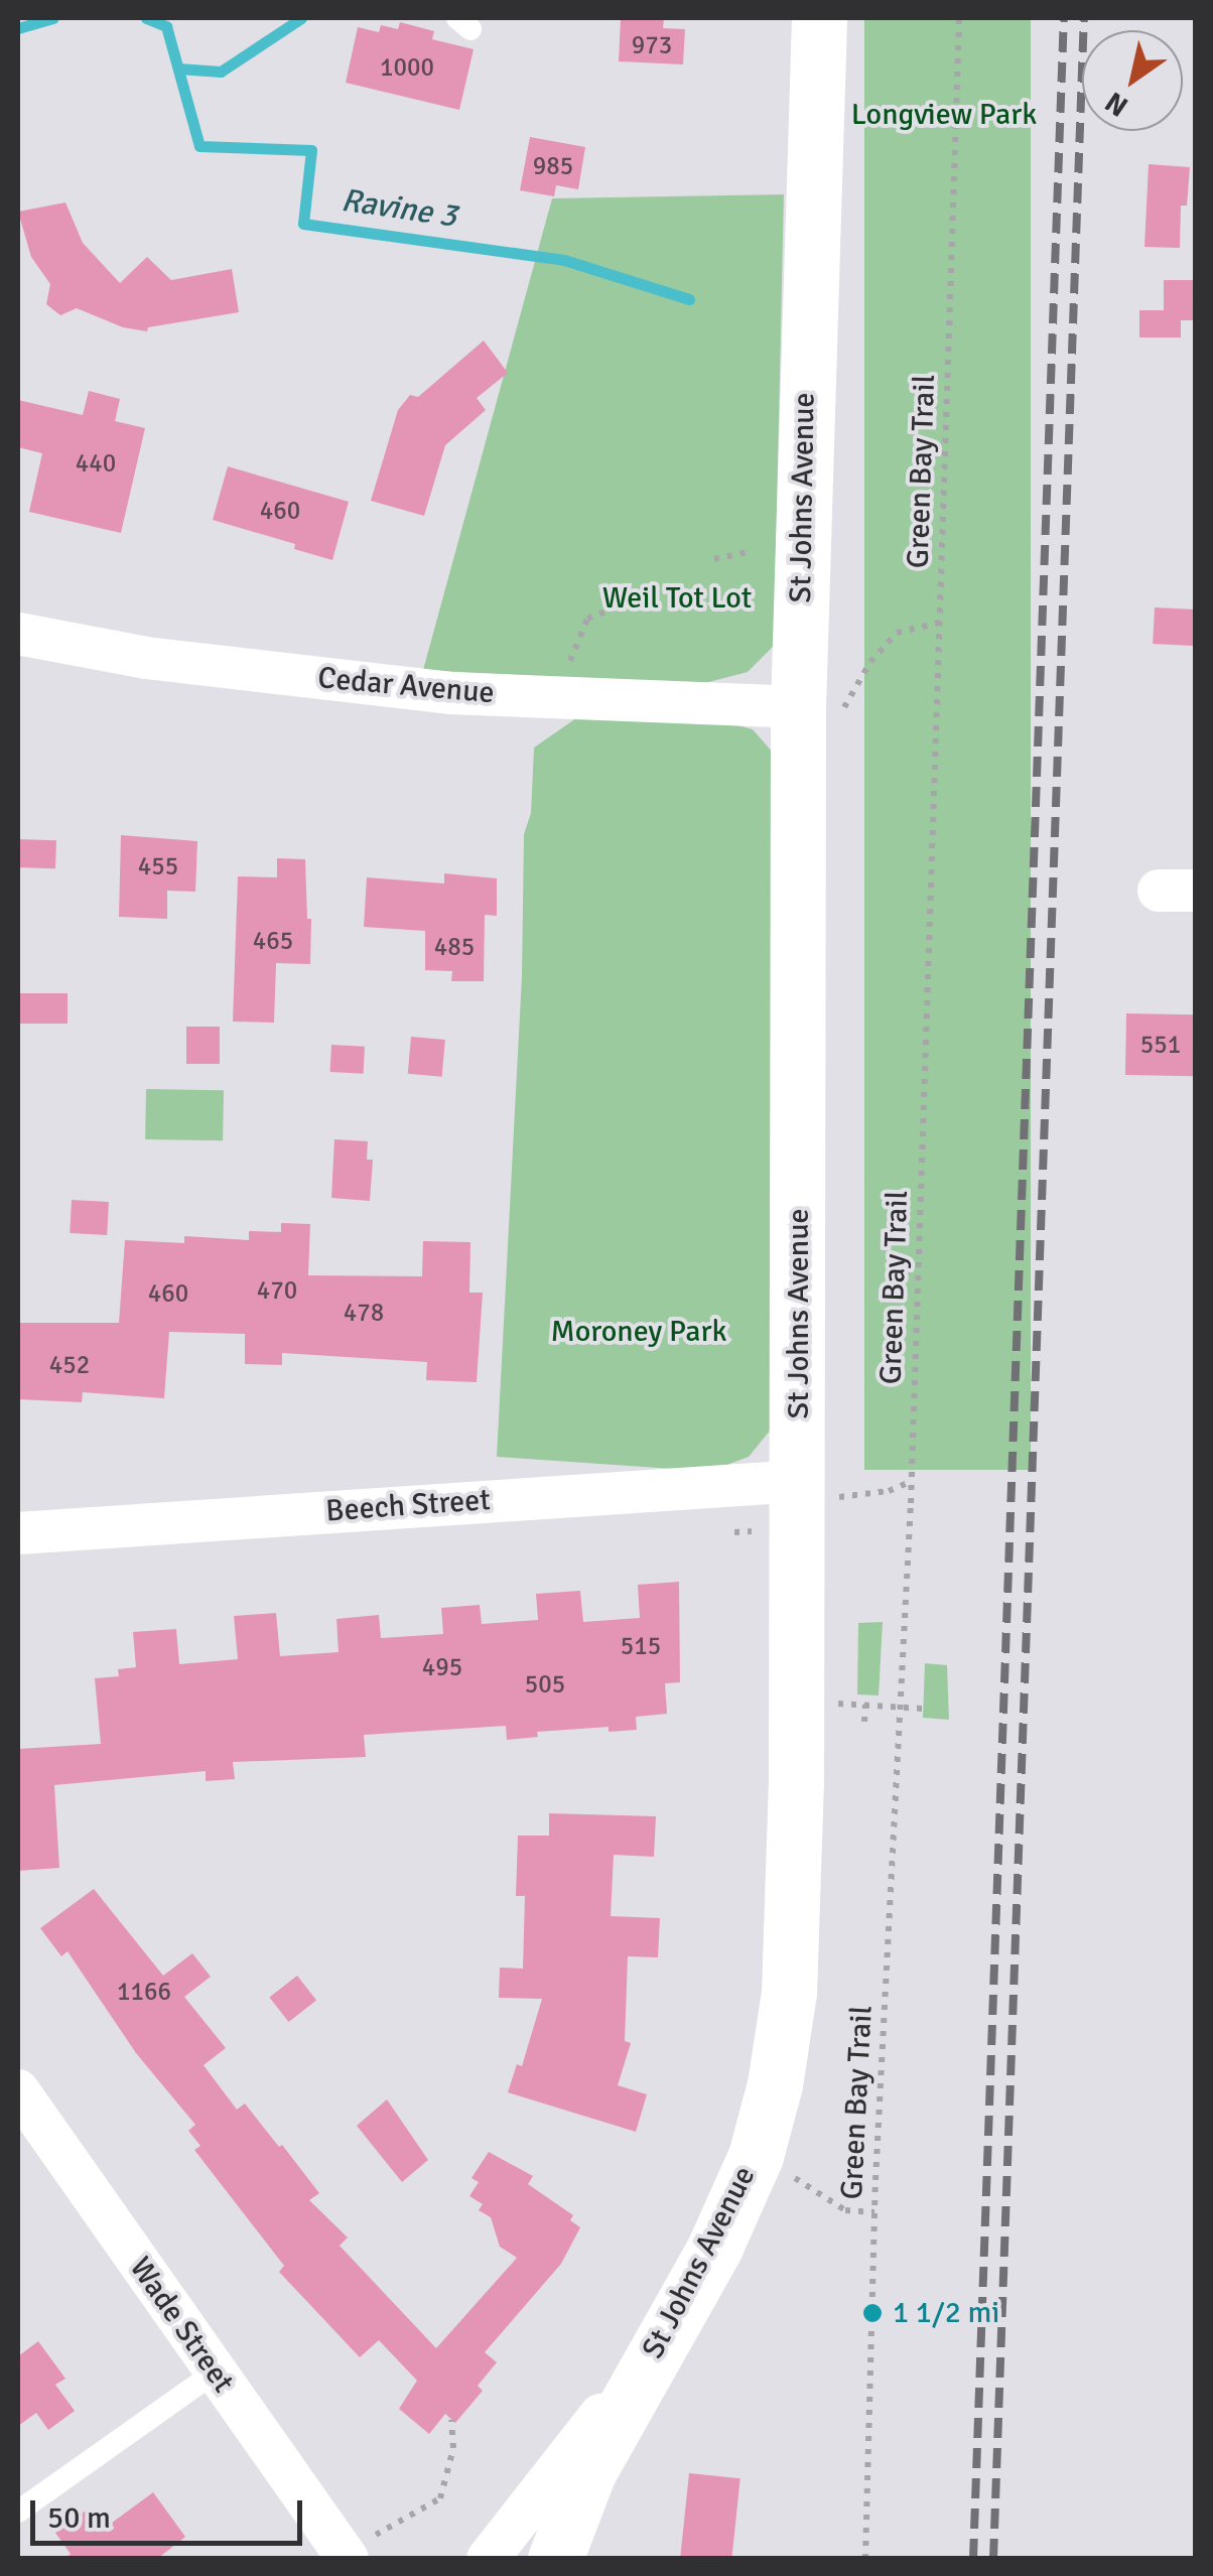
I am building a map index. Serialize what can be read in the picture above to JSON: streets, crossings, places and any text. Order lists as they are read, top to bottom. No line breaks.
{"streets":{"street":["St Johns Avenue","Cedar Avenue","Beech Street","Wade Street"],"path":["Green Bay Trail"]},"crossings":[["St Johns Avenue","Cedar Avenue"],["St Johns Avenue","Beech Street"]],"water":["Ravine 3"],"parks":["Longview Park","Weil Tot Lot","Moroney Park"],"places":["1 1/2 mi"],"house_numbers":["973","1000","985","440","460","455","465","485","551","470","460","478","452","515","495","505","1166"],"scale_bar":"50 m","north":"bottom left"}
